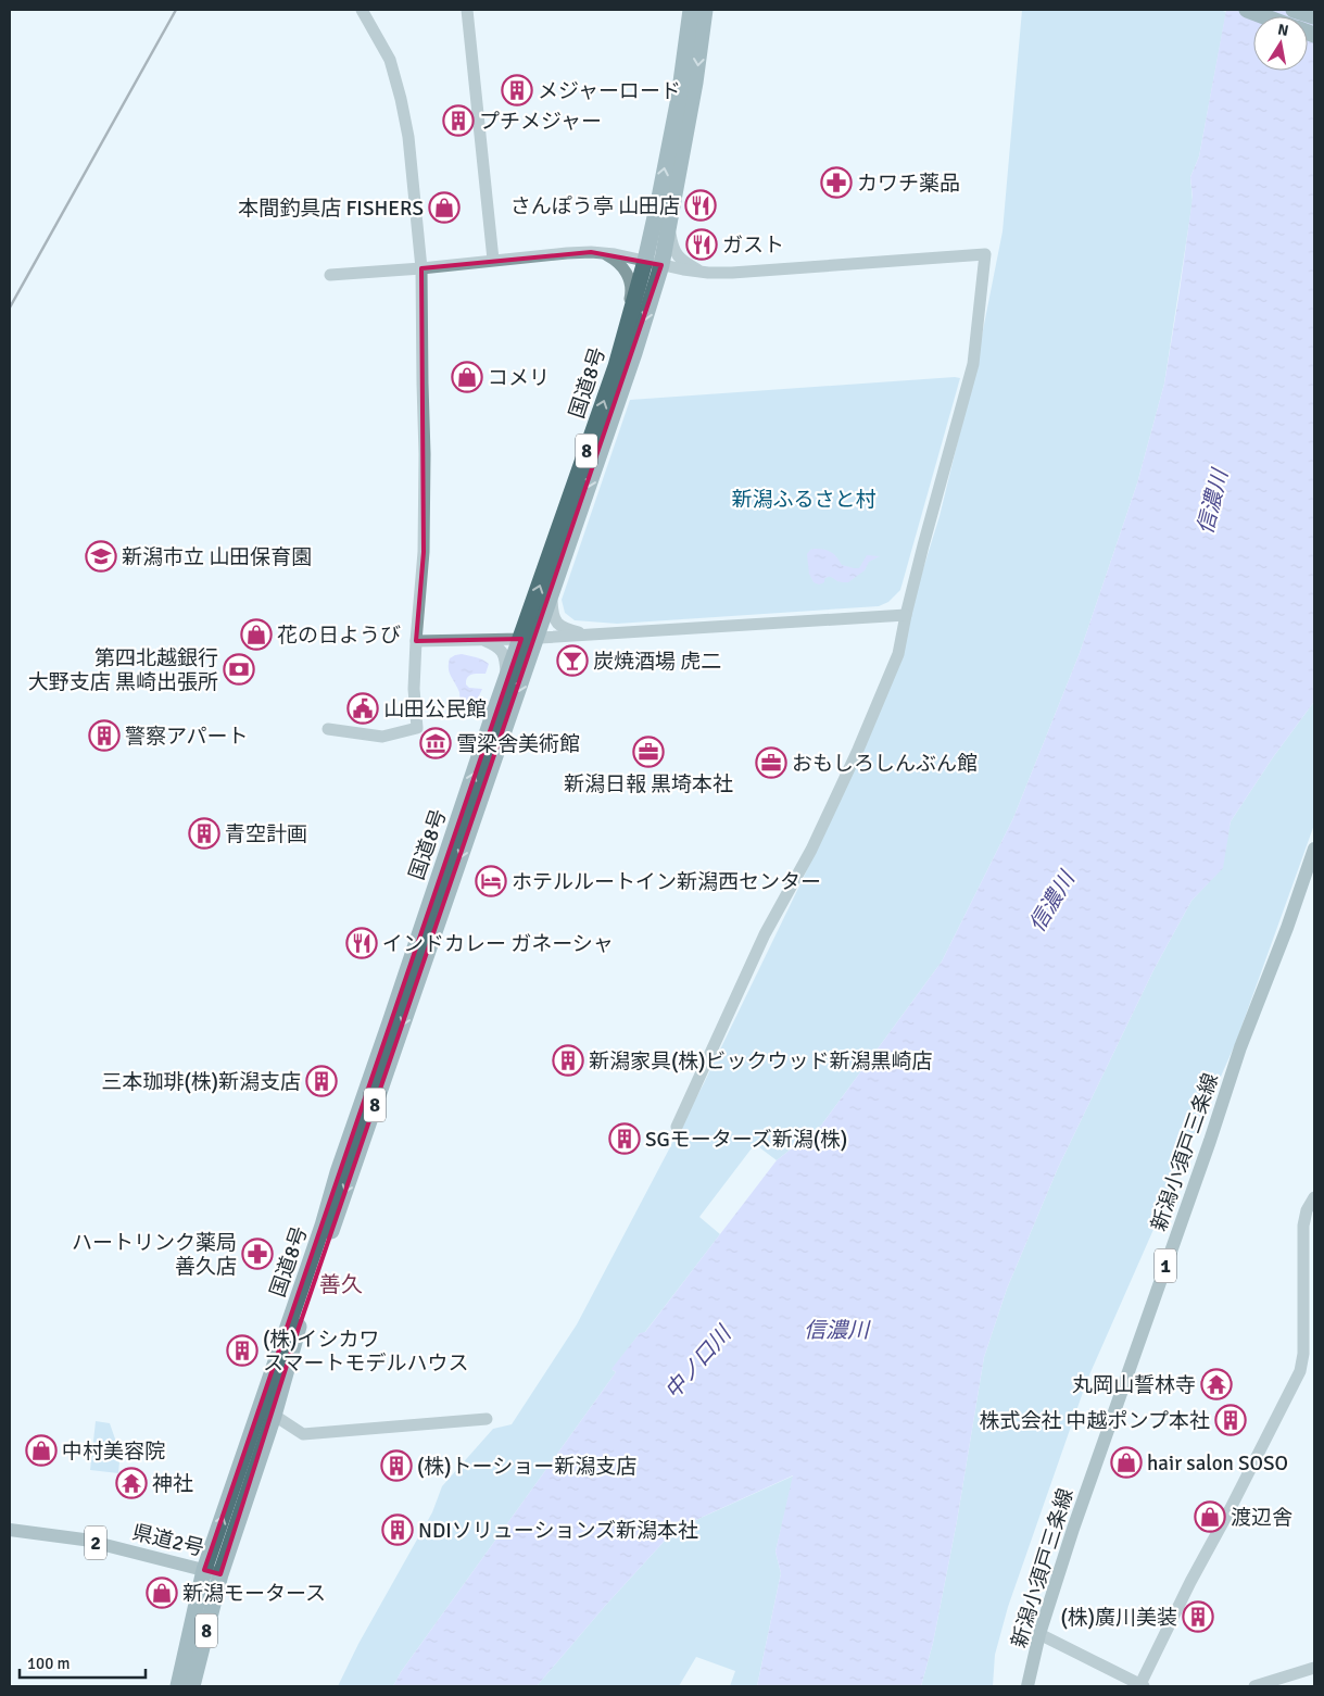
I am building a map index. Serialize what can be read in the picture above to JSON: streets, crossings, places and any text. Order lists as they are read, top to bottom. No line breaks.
{"streets":{"highway":["国道8号","8"],"main road":["新潟小須戸三条線","1","県道2号","2"]},"crossings":[["国道8号","県道2号"]],"districts":["善久"],"water":["信濃川","中ノ口川"],"parks":["新潟ふるさと村"],"places":{"building":["メジャーロード","プチメジャー","警察アパート","青空計画","新潟家具(株)ビックウッド新潟黒崎店","三本珈琲(株)新潟支店","SGモーターズ新潟(株)","(株)イシカワ スマートモデルハウス","株式会社 中越ポンプ本社","(株)トーショー新潟支店","NDIソリューションズ新潟本社","(株)廣川美装"],"pharmacy":["カワチ薬品","ハートリンク薬局 善久店"],"restaurant":["さんぽう亭 山田店","ガスト","インドカレー ガネーシャ"],"shop":["本間釣具店 FISHERS","コメリ","花の日ようび","中村美容院","hair salon SOSO","渡辺舎","新潟モータース"],"school or university":["新潟市立 山田保育園"],"bar":["炭焼酒場 虎二"],"bank":["第四北越銀行 大野支店 黒崎出張所"],"public building":["山田公民館"],"museum":["雪梁舎美術館"],"office":["新潟日報 黒埼本社","おもしろしんぶん館"],"hotel":["ホテルルートイン新潟西センター"],"temple":["丸岡山誓林寺","神社"]},"scale_bar":"100 m","north":"top"}
